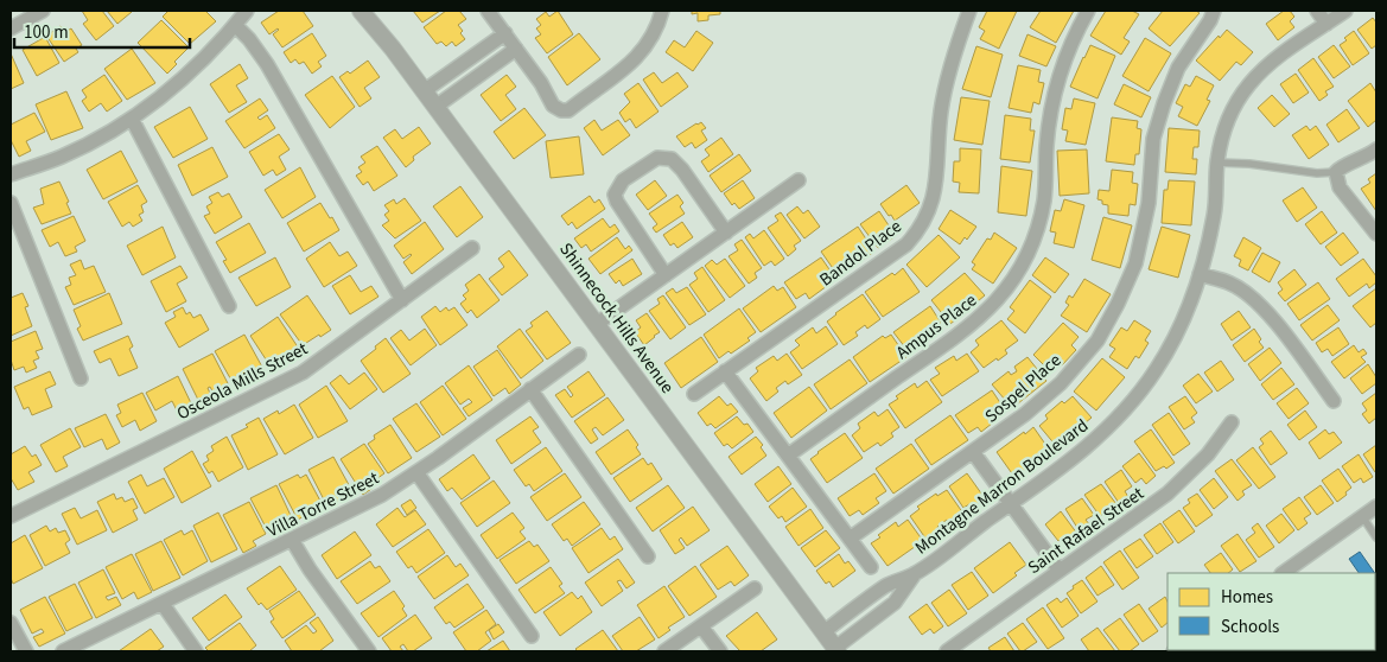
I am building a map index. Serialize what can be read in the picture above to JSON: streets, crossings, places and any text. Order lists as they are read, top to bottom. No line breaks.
{"streets":{"street":["Bandol Place","Shinnecock Hills Avenue","Ampus Place","Osceola Mills Street","Sospel Place","Montagne Marron Boulevard","Villa Torre Street","Saint Rafael Street"]},"crossings":[["Shinnecock Hills Avenue","Montagne Marron Boulevard"]],"legend":["Homes","Schools"],"scale_bar":"100 m"}
